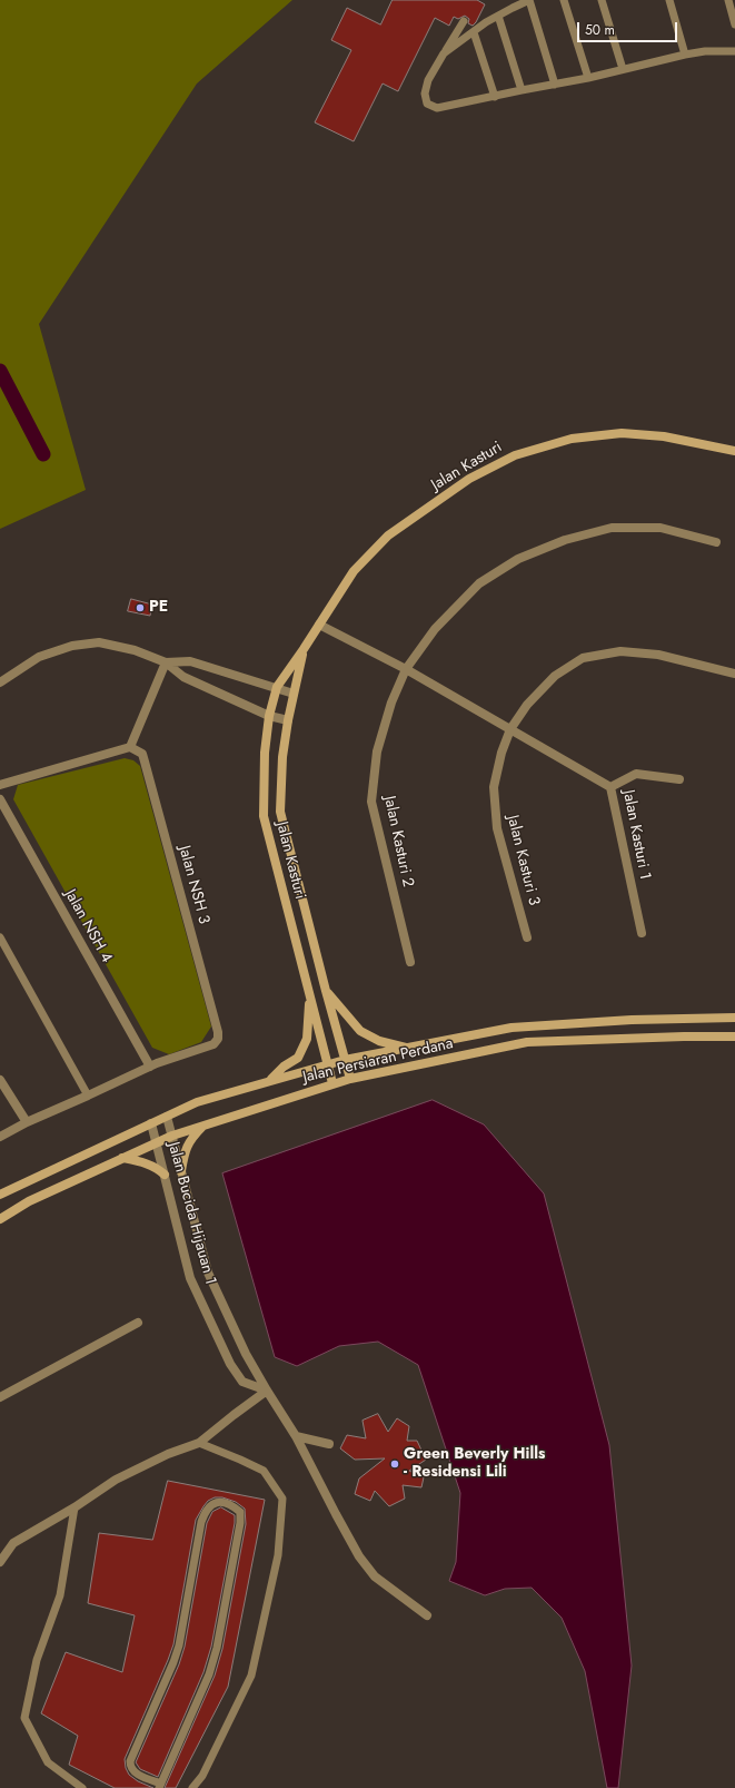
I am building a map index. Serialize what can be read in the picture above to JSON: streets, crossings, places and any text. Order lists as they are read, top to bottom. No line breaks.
{"streets":{"main road":["Jalan Kasturi","Jalan Persiaran Perdana"],"street":["Jalan Kasturi 1","Jalan Kasturi 2","Jalan Kasturi 3","Jalan NSH 3","Jalan NSH 4","Jalan Bucida Hijauan 1"]},"crossings":[["Jalan Kasturi","Jalan Persiaran Perdana"],["Jalan NSH 3","Jalan NSH 4"],["Jalan Persiaran Perdana","Jalan Bucida Hijauan 1"]],"places":["PE","Green Beverly Hills - Residensi Lili"],"scale_bar":"50 m"}
